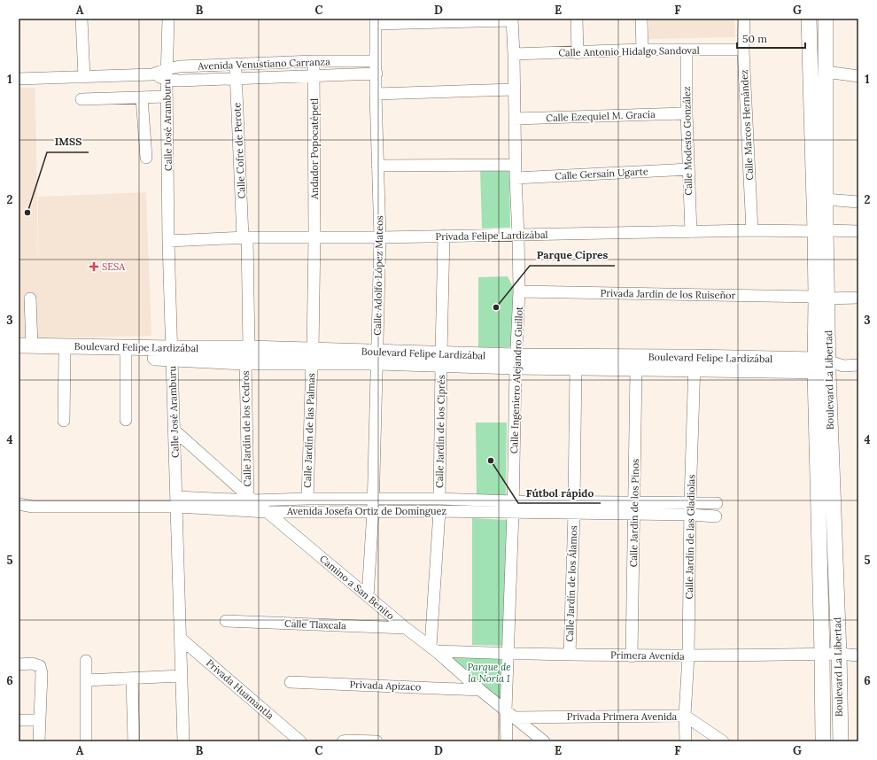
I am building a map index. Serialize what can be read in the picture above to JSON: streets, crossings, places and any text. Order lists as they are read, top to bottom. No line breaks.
{"streets":{"main road":["Boulevard Felipe Lardizábal","Boulevard La Libertad"],"street":["Calle Antonio Hidalgo Sandoval","Avenida Venustiano Carranza","Calle Ezequiel M. Gracía","Calle José Aramburu","Calle Marcos Hernández","Calle Modesto González","Andador Popocatépetl","Calle Cofre de Perote","Calle Gersaín Ugarte","Privada Felipe Lardizábal","Calle Adolfo López Mateos","Privada Jardín de los Ruiseñor","Calle Ingeniero Alejandro Guillot","Calle Jardín de los Cedros","Calle Jardín de las Palmas","Calle Jardín de los Ciprés","Avenida Josefa Ortiz de Domínguez","Calle Jardín de los Pinos","Calle Jardín de las Gladiolas","Calle Jardín de los Álamos","Camino a San Benito","Calle Tlaxcala","Primera Avenida","Privada Apizaco","Privada Huamantla","Privada Primera Avenida"]},"crossings":[["Calle Antonio Hidalgo Sandoval","Calle Marcos Hernández"],["Calle Antonio Hidalgo Sandoval","Calle Modesto González"],["Calle Antonio Hidalgo Sandoval","Calle Ingeniero Alejandro Guillot"],["Avenida Venustiano Carranza","Calle José Aramburu"],["Avenida Venustiano Carranza","Andador Popocatépetl"],["Avenida Venustiano Carranza","Calle Cofre de Perote"],["Avenida Venustiano Carranza","Calle Adolfo López Mateos"],["Calle Ezequiel M. Gracía","Calle Modesto González"],["Calle Ezequiel M. Gracía","Calle Ingeniero Alejandro Guillot"],["Calle José Aramburu","Privada Felipe Lardizábal"],["Calle José Aramburu","Boulevard Felipe Lardizábal"],["Calle José Aramburu","Avenida Josefa Ortiz de Domínguez"],["Calle José Aramburu","Camino a San Benito"],["Calle José Aramburu","Privada Huamantla"],["Calle Marcos Hernández","Privada Felipe Lardizábal"],["Calle Modesto González","Calle Gersaín Ugarte"],["Calle Modesto González","Privada Felipe Lardizábal"],["Andador Popocatépetl","Privada Felipe Lardizábal"],["Andador Popocatépetl","Calle Jardín de las Palmas"],["Calle Cofre de Perote","Privada Felipe Lardizábal"],["Calle Cofre de Perote","Calle Jardín de los Cedros"],["Calle Gersaín Ugarte","Calle Ingeniero Alejandro Guillot"],["Privada Felipe Lardizábal","Calle Adolfo López Mateos"],["Privada Felipe Lardizábal","Calle Ingeniero Alejandro Guillot"],["Privada Felipe Lardizábal","Boulevard La Libertad"],["Privada Felipe Lardizábal","Calle Jardín de los Cedros"],["Privada Felipe Lardizábal","Calle Jardín de las Palmas"],["Privada Felipe Lardizábal","Calle Jardín de los Ciprés"],["Calle Adolfo López Mateos","Boulevard Felipe Lardizábal"],["Calle Adolfo López Mateos","Avenida Josefa Ortiz de Domínguez"],["Calle Adolfo López Mateos","Camino a San Benito"],["Privada Jardín de los Ruiseñor","Calle Ingeniero Alejandro Guillot"],["Privada Jardín de los Ruiseñor","Boulevard La Libertad"],["Boulevard Felipe Lardizábal","Calle Ingeniero Alejandro Guillot"],["Boulevard Felipe Lardizábal","Boulevard La Libertad"],["Boulevard Felipe Lardizábal","Calle Jardín de los Cedros"],["Boulevard Felipe Lardizábal","Calle Jardín de las Palmas"],["Boulevard Felipe Lardizábal","Calle Jardín de los Ciprés"],["Boulevard Felipe Lardizábal","Calle Jardín de los Pinos"],["Boulevard Felipe Lardizábal","Calle Jardín de las Gladiolas"],["Calle Ingeniero Alejandro Guillot","Avenida Josefa Ortiz de Domínguez"],["Calle Ingeniero Alejandro Guillot","Camino a San Benito"],["Calle Ingeniero Alejandro Guillot","Primera Avenida"],["Calle Ingeniero Alejandro Guillot","Privada Primera Avenida"],["Boulevard La Libertad","Primera Avenida"],["Calle Jardín de los Cedros","Avenida Josefa Ortiz de Domínguez"],["Calle Jardín de los Cedros","Camino a San Benito"],["Calle Jardín de las Palmas","Avenida Josefa Ortiz de Domínguez"],["Calle Jardín de los Ciprés","Avenida Josefa Ortiz de Domínguez"],["Avenida Josefa Ortiz de Domínguez","Calle Jardín de los Pinos"],["Avenida Josefa Ortiz de Domínguez","Calle Jardín de las Gladiolas"],["Avenida Josefa Ortiz de Domínguez","Calle Jardín de los Álamos"],["Avenida Josefa Ortiz de Domínguez","Camino a San Benito"],["Calle Jardín de los Pinos","Primera Avenida"],["Calle Jardín de las Gladiolas","Primera Avenida"],["Calle Jardín de las Gladiolas","Privada Primera Avenida"],["Calle Jardín de los Álamos","Primera Avenida"],["Camino a San Benito","Calle Tlaxcala"],["Camino a San Benito","Primera Avenida"],["Camino a San Benito","Privada Apizaco"],["Camino a San Benito","Privada Primera Avenida"]],"parks":["Parque de la Noria I"],"places":{"other":["IMSS","Parque Cipres","Fútbol rápido"],"health":["SESA"]},"scale_bar":"50 m","grid":{"columns":["A","B","C","D","E","F","G"],"rows":["1","2","3","4","5","6"]}}
